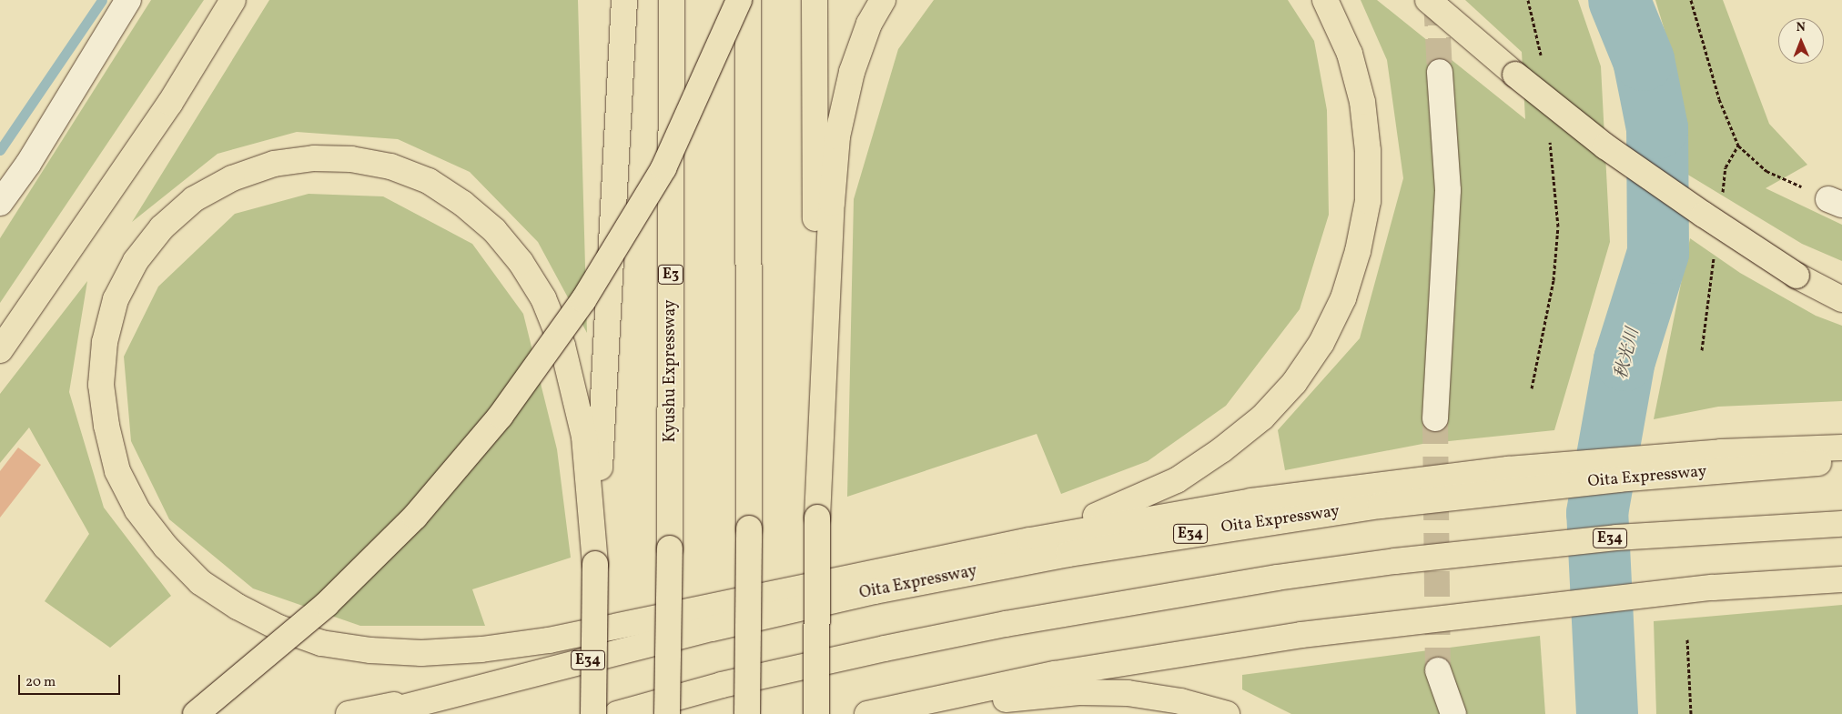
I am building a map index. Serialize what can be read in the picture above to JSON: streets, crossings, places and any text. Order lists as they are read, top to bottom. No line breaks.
{"streets":{"highway":["E3","Kyushu Expressway","Oita Expressway","E34"]},"crossings":[["Oita Expressway","E34"]],"water":["秋光川"],"scale_bar":"20 m","north":"top"}
